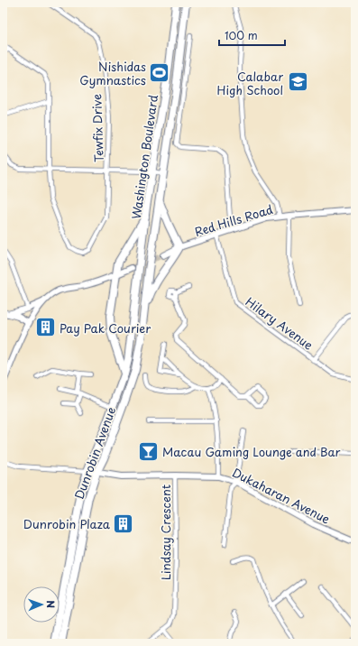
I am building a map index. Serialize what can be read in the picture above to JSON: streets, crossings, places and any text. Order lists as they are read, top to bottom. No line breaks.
{"streets":{"highway":["Washington Boulevard","Dunrobin Avenue"],"main road":["Red Hills Road","Dukaharan Avenue","Lindsay Crescent"],"street":["Tewfix Drive","Hilary Avenue"]},"crossings":[["Washington Boulevard","Dunrobin Avenue"],["Red Hills Road","Hilary Avenue"],["Dunrobin Avenue","Lindsay Crescent"],["Dukaharan Avenue","Lindsay Crescent"]],"places":{"sports":["Nishidas Gymnastics"],"school or university":["Calabar High School"],"building":["Pay Pak Courier","Dunrobin Plaza"],"bar":["Macau Gaming Lounge and Bar"]},"scale_bar":"100 m","north":"right"}
